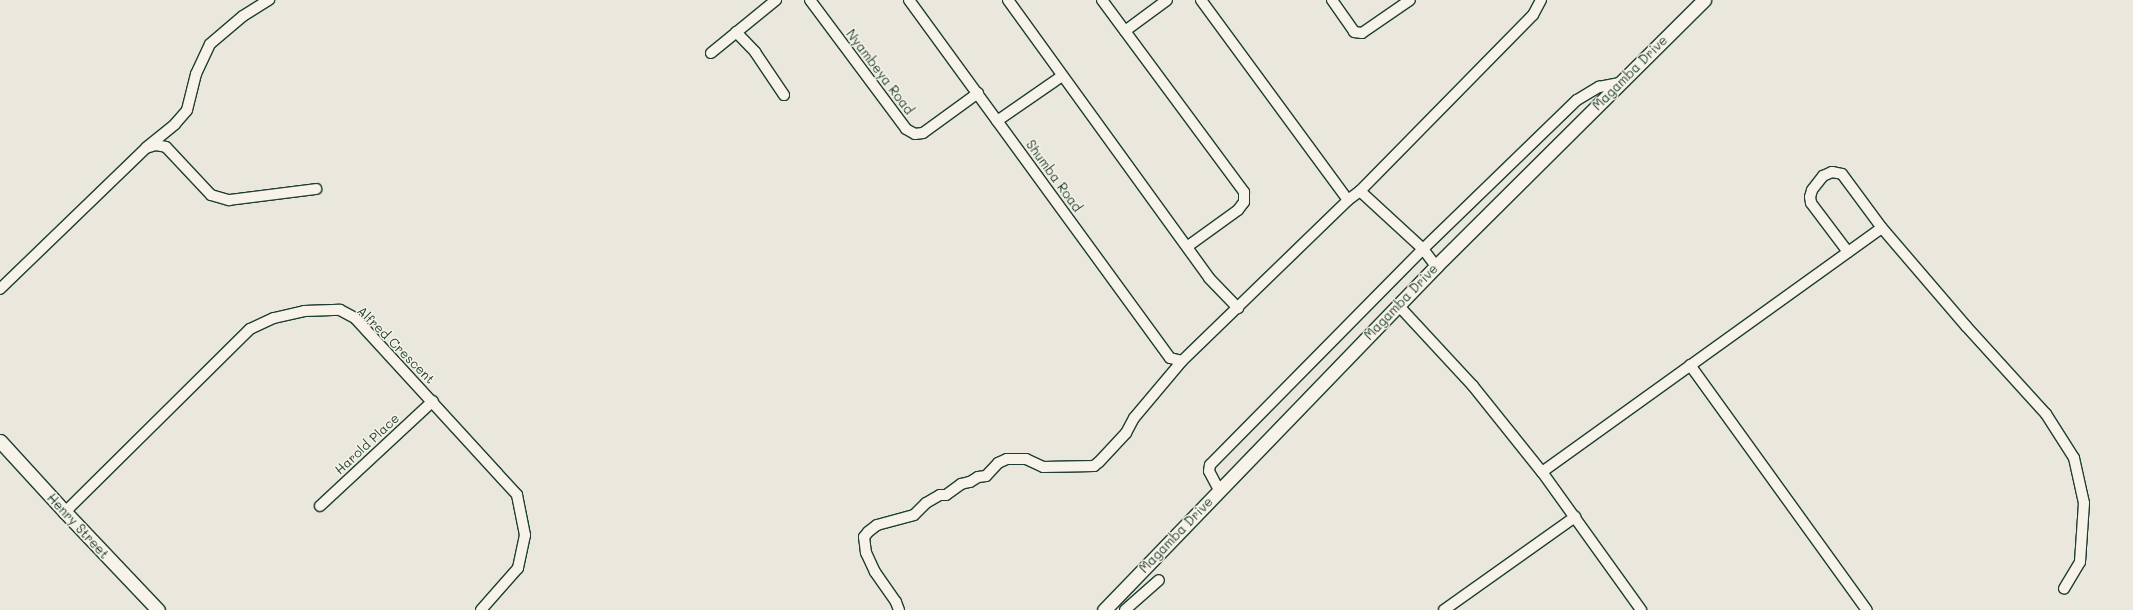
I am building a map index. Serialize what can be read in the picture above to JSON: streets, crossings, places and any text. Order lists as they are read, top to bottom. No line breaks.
{"streets":{"street":["Nyambeya Road","Magamba Drive","Shumba Road","Alfred Crescent","Harold Place","Henry Street"]},"crossings":[["Nyambeya Road","Shumba Road"],["Alfred Crescent","Harold Place"],["Alfred Crescent","Henry Street"]]}
